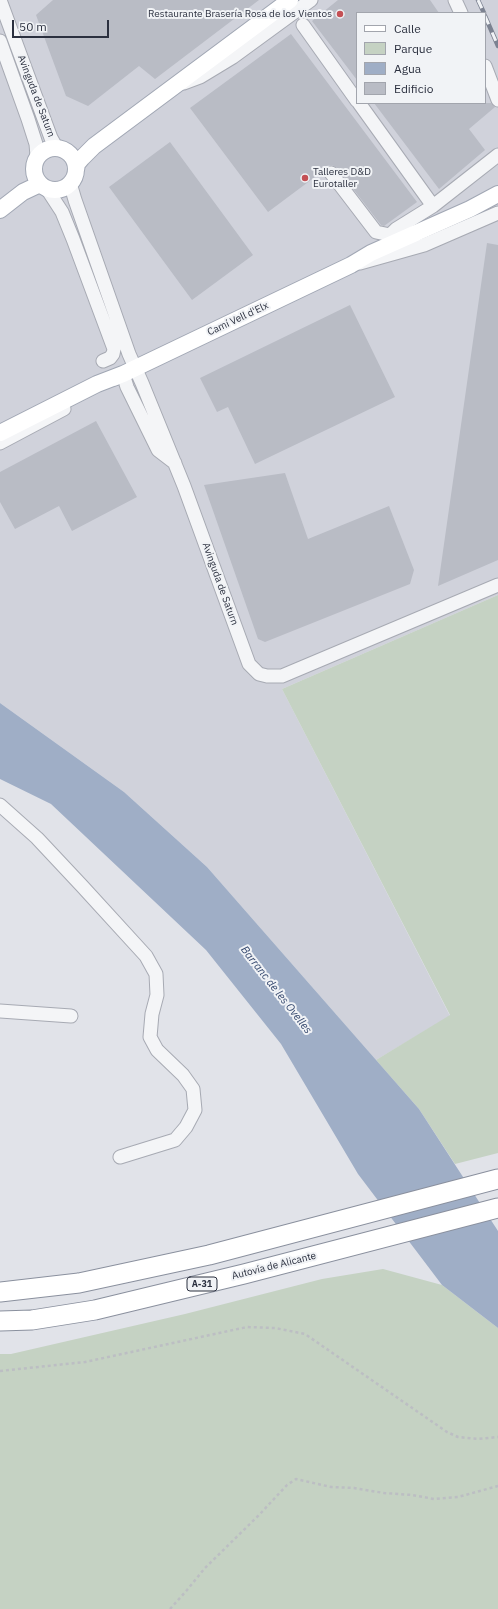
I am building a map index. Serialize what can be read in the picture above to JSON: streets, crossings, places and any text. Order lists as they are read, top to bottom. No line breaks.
{"streets":{"highway":["Autovía de Alicante","A-31"],"main road":["Camí Vell d'Elx"],"street":["Avinguda de Saturn"]},"crossings":[["Avinguda de Saturn","Camí Vell d'Elx"]],"water":["Barranc de les Ovelles"],"places":["Restaurante Brasería Rosa de los Vientos","Talleres D&D Eurotaller"],"legend":["Calle","Parque","Agua","Edificio"],"scale_bar":"50 m"}
